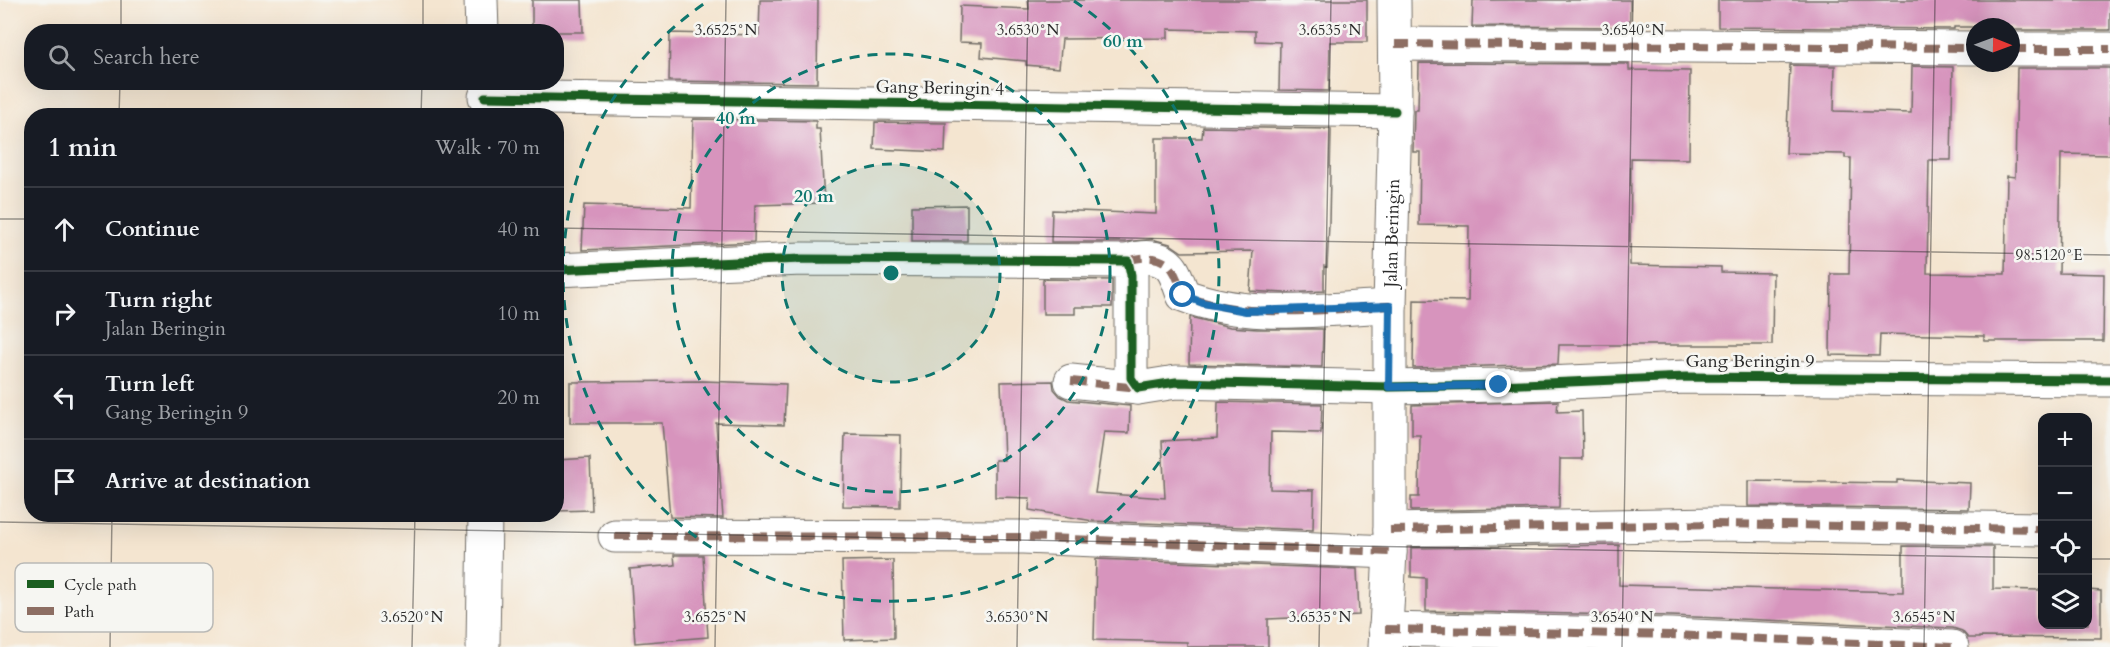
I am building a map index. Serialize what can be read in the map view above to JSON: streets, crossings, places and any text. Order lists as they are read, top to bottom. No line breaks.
{"streets":{"street":["Gang Beringin 4","Jalan Beringin","Gang Beringin 9"]},"crossings":[["Gang Beringin 4","Jalan Beringin"],["Jalan Beringin","Gang Beringin 9"]],"legend":["Cycle path","Path"],"north":"right","page":{"search":"Search here","heading":["1 min","Walk · 70 m"],"list":[["Continue","40 m"],["Turn right","Jalan Beringin","10 m"],["Turn left","Gang Beringin 9","20 m"],"Arrive at destination"],"map_buttons":["+","−"]},"coordinates":["3.6525°N","3.6530°N","3.6535°N","3.6540°N","98.5120°E","3.6520°N","3.6545°N"],"rings":["60 m","40 m","20 m"]}
